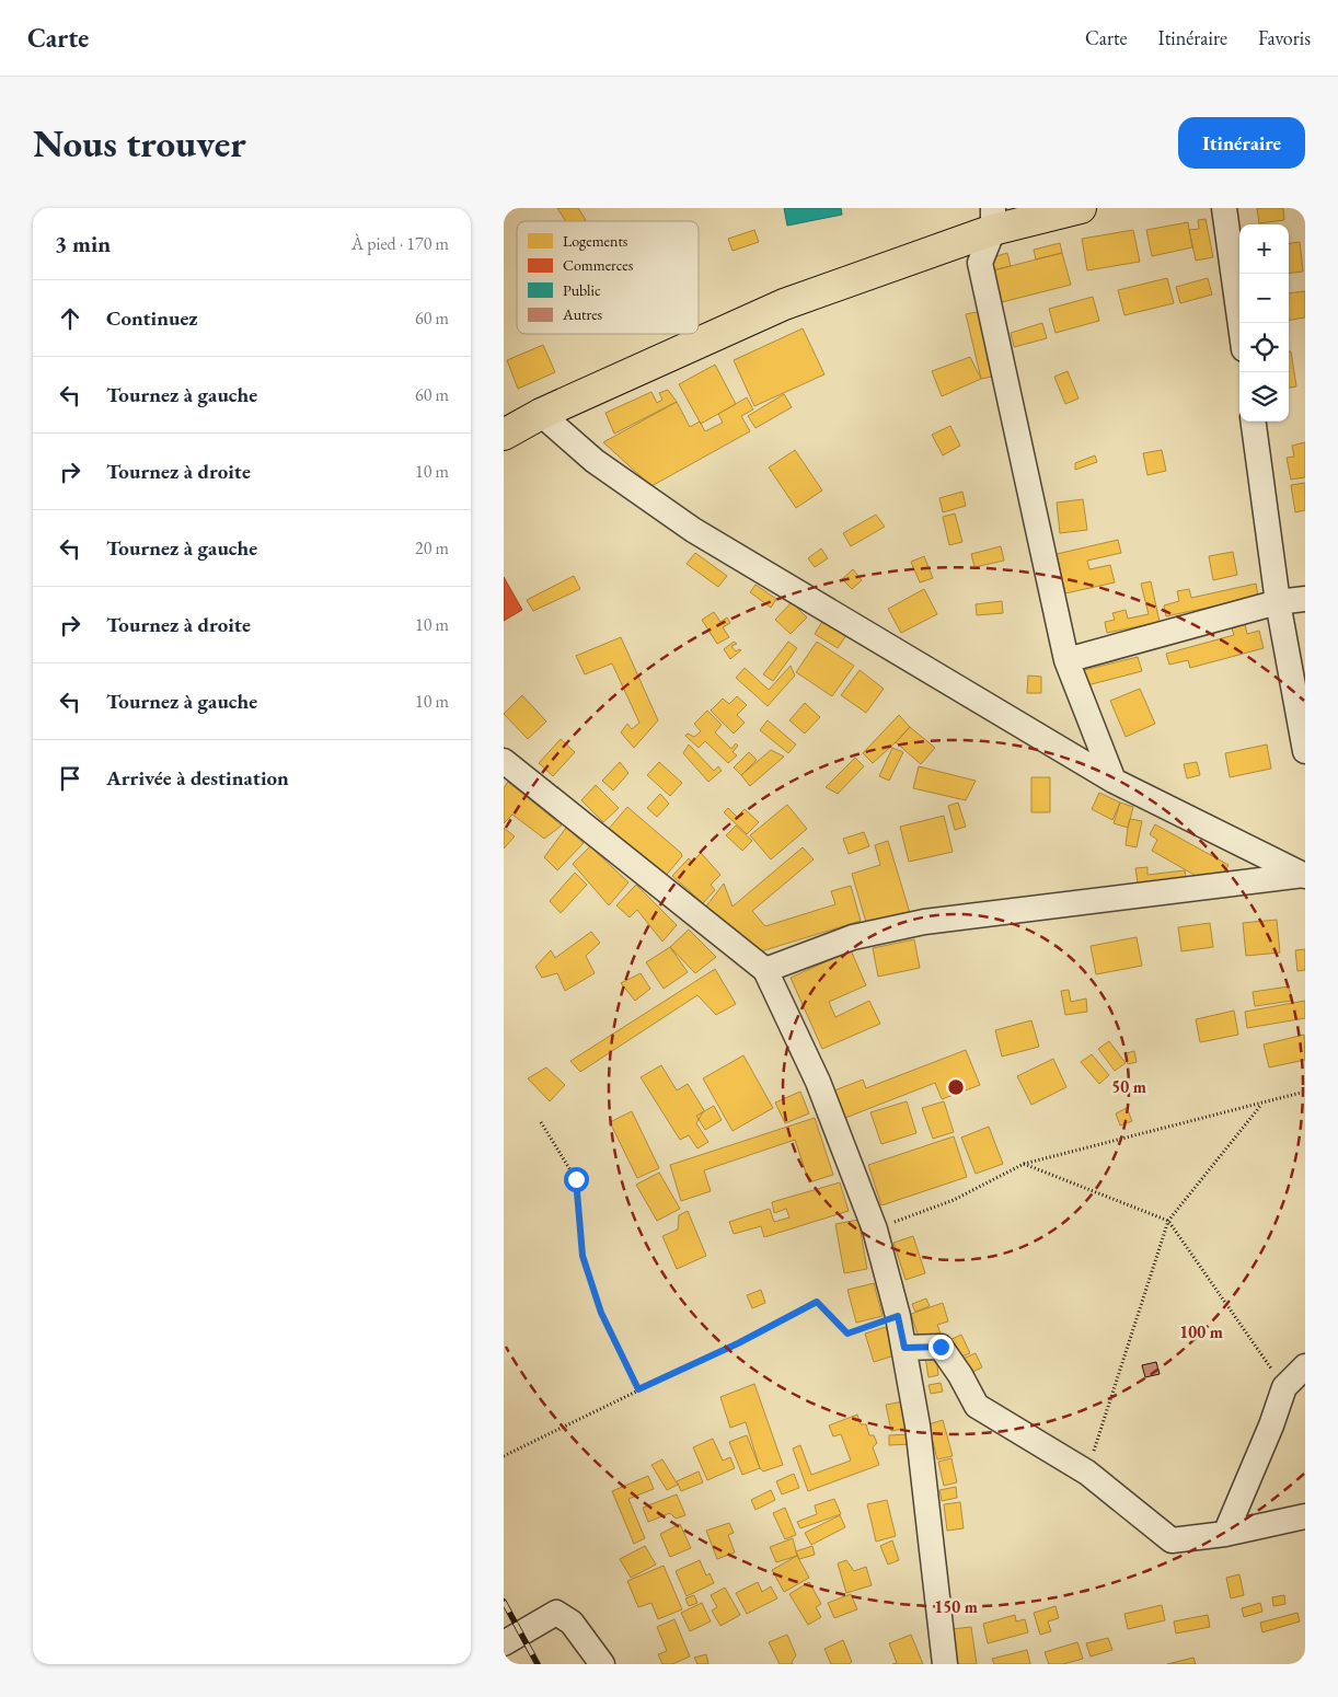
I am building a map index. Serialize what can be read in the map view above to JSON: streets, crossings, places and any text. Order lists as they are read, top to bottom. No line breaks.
{"legend":["Logements","Commerces","Public","Autres"],"page":{"header":"Carte","nav":["Carte","Itinéraire","Favoris"],"buttons":"Itinéraire","title":"Nous trouver","heading":["3 min","À pied · 170 m"],"map_buttons":["+","−"],"list":[["Continuez","60 m"],["Tournez à gauche","60 m"],["Tournez à droite","10 m"],["Tournez à gauche","20 m"],["Tournez à droite","10 m"],["Tournez à gauche","10 m"],"Arrivée à destination"]},"rings":["50 m","100 m","150 m"]}
